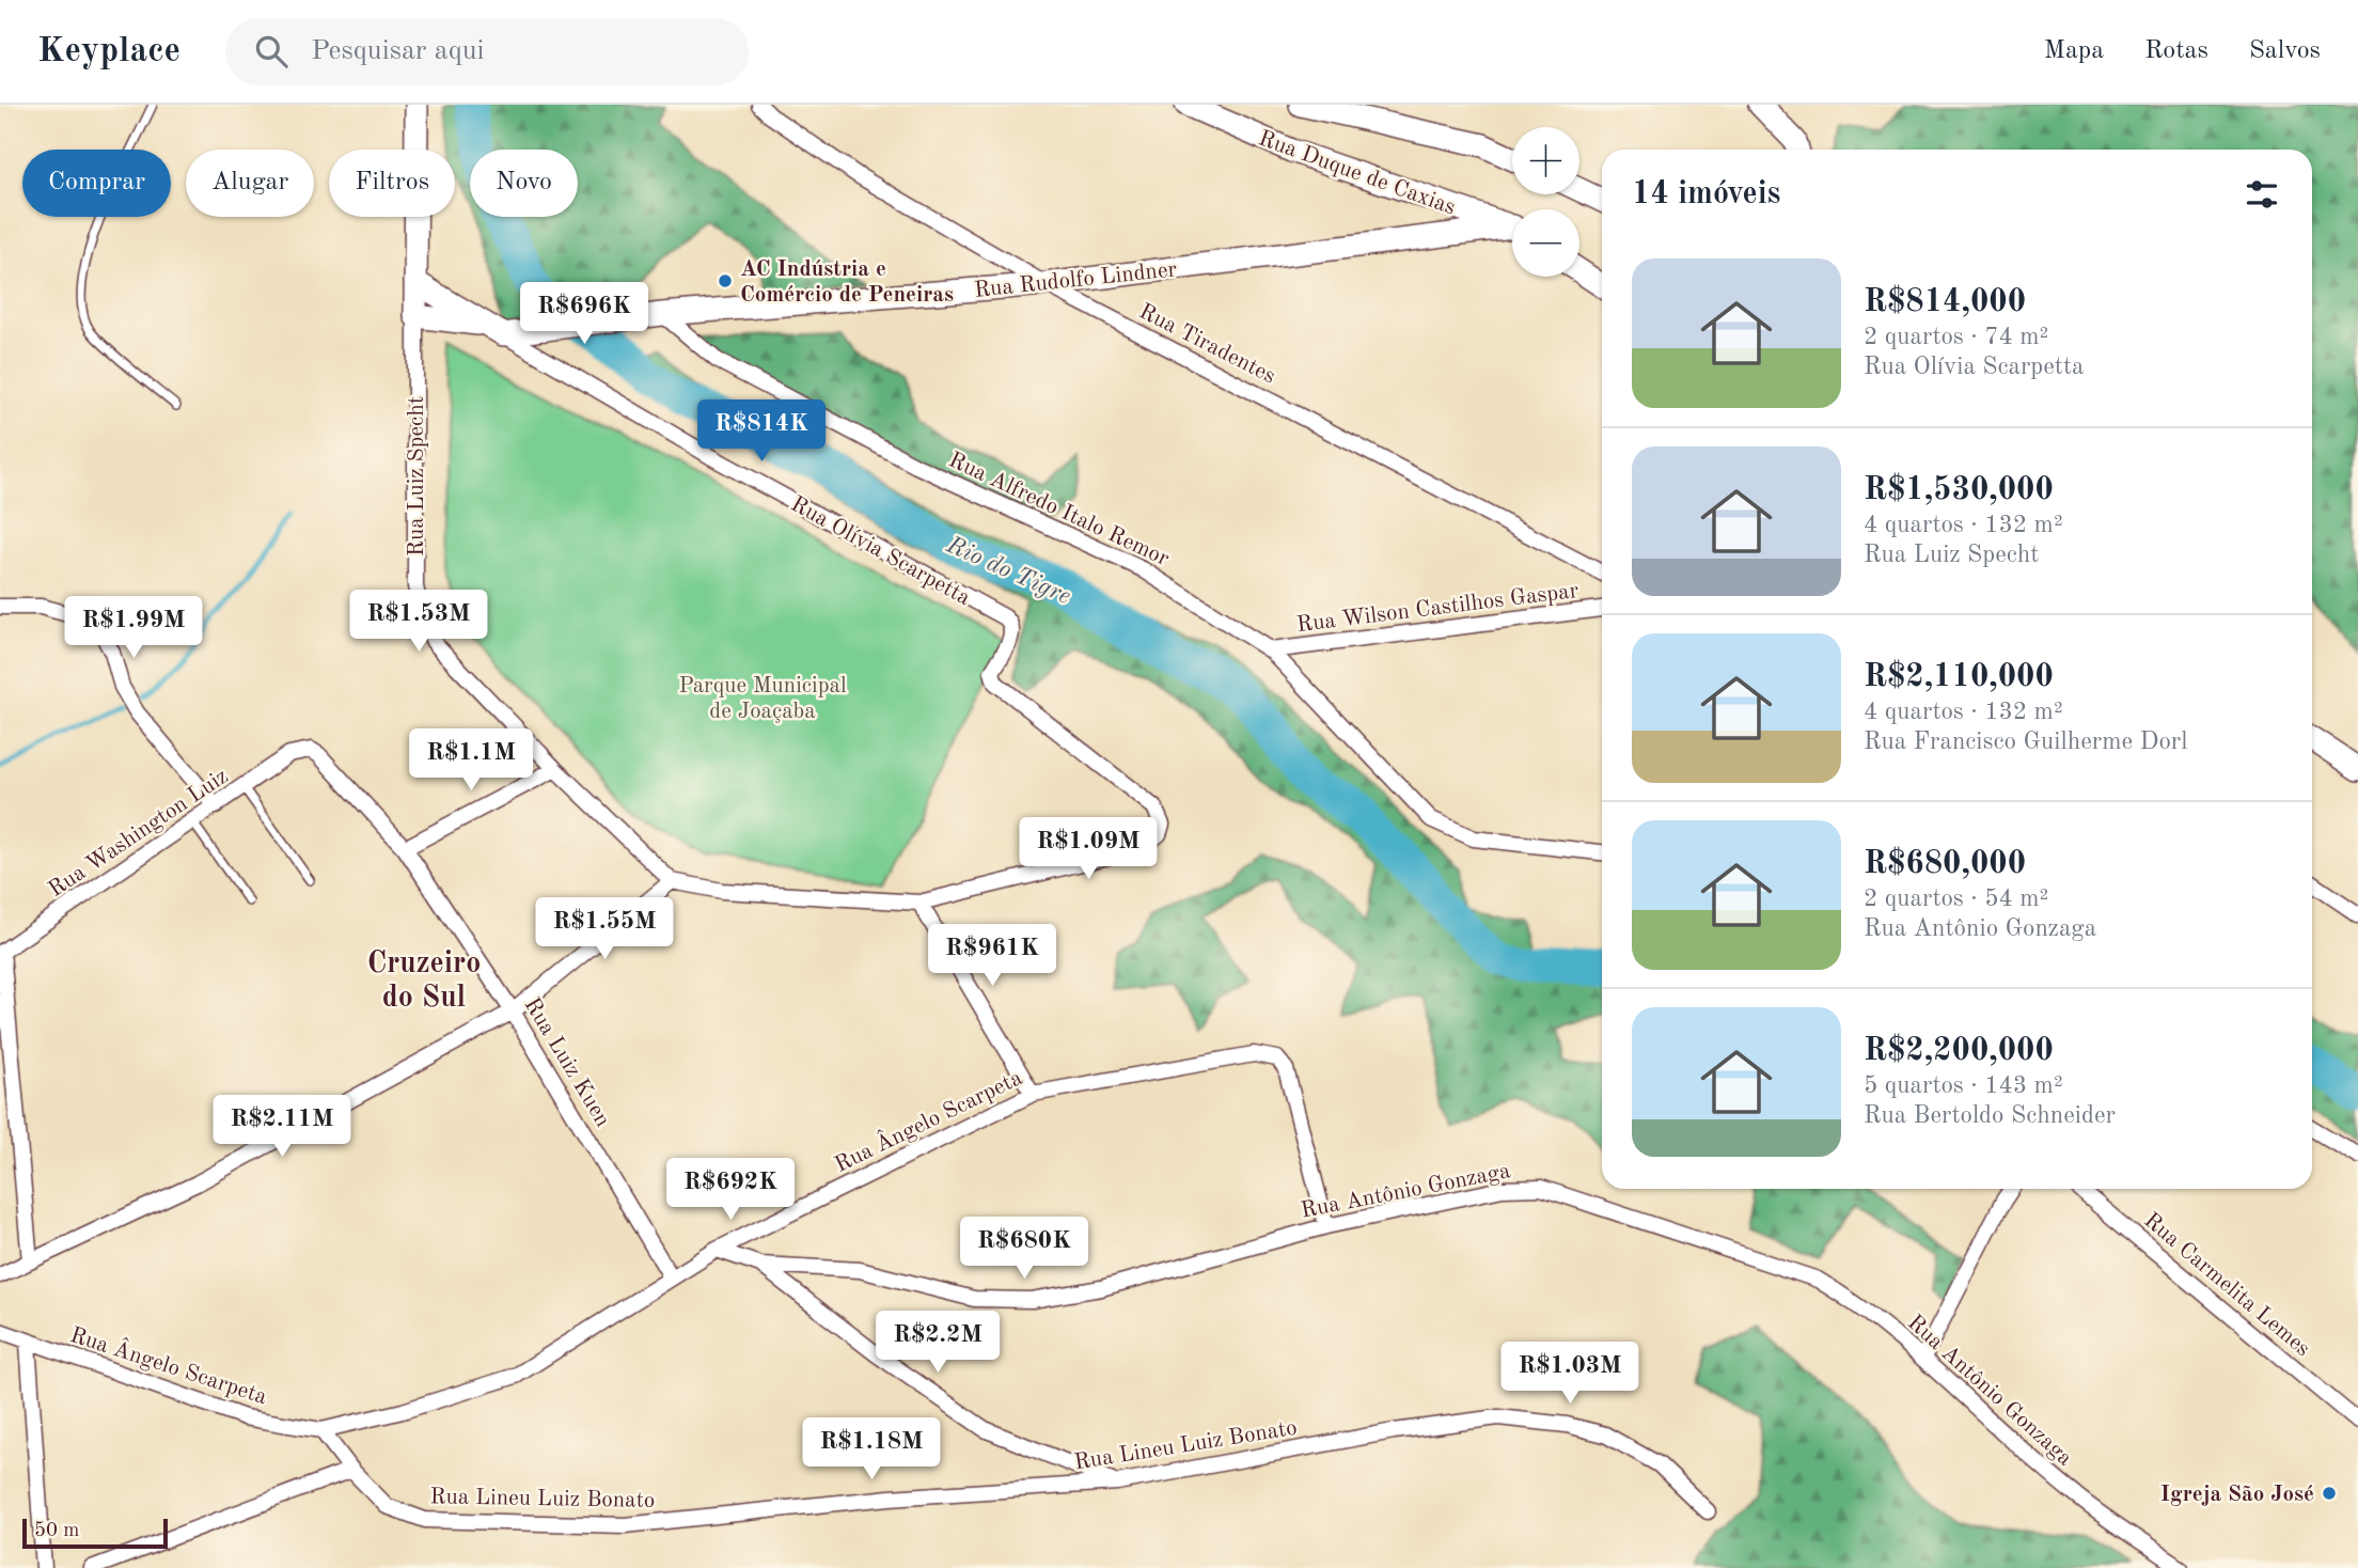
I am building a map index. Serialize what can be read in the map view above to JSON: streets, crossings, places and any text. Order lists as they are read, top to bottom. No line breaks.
{"streets":{"street":["Rua Duque de Caxias","Rua Rudolfo Lindner","Rua Tiradentes","Rua Luiz Specht","Rua Alfredo Italo Remor","Rua Olívia Scarpetta","Rua Wilson Castilhos Gaspar","Rua Washington Luiz","Rua Luiz Kuen","Rua Ângelo Scarpeta","Rua Antônio Gonzaga","Rua Carmelita Lemes","Rua Lineu Luiz Bonato"]},"crossings":[["Rua Rudolfo Lindner","Rua Tiradentes"],["Rua Rudolfo Lindner","Rua Alfredo Italo Remor"],["Rua Rudolfo Lindner","Rua Olívia Scarpetta"],["Rua Luiz Specht","Rua Olívia Scarpetta"],["Rua Alfredo Italo Remor","Rua Wilson Castilhos Gaspar"],["Rua Washington Luiz","Rua Luiz Kuen"],["Rua Luiz Kuen","Rua Ângelo Scarpeta"],["Rua Ângelo Scarpeta","Rua Antônio Gonzaga"],["Rua Ângelo Scarpeta","Rua Lineu Luiz Bonato"]],"districts":["Cruzeiro do Sul"],"water":["Rio do Tigre"],"parks":["Parque Municipal de Joaçaba"],"places":["AC Indústria e Comércio de Peneiras","Igreja São José"],"scale_bar":"50 m","page":{"header":"Keyplace","search":"Pesquisar aqui","nav":["Mapa","Rotas","Salvos"],"map_buttons":["+","−"],"chip":["Comprar","Alugar","Filtros","Novo"],"heading":"14 imóveis","list":[{"name":"R$814,000","note":"2 quartos · 74 m² · Rua Olívia Scarpetta"},{"name":"R$1,530,000","note":"4 quartos · 132 m² · Rua Luiz Specht"},{"name":"R$2,110,000","note":"4 quartos · 132 m² · Rua Francisco Guilherme Dorl"},{"name":"R$680,000","note":"2 quartos · 54 m² · Rua Antônio Gonzaga"},{"name":"R$2,200,000","note":"5 quartos · 143 m² · Rua Bertoldo Schneider"}],"price":["R$696K","R$814K","R$1.53M","R$1.99M","R$1.1M","R$1.09M","R$1.55M","R$961K","R$2.11M","R$692K","R$680K","R$2.2M","R$1.03M","R$1.18M"],"scale":"50 m"}}
